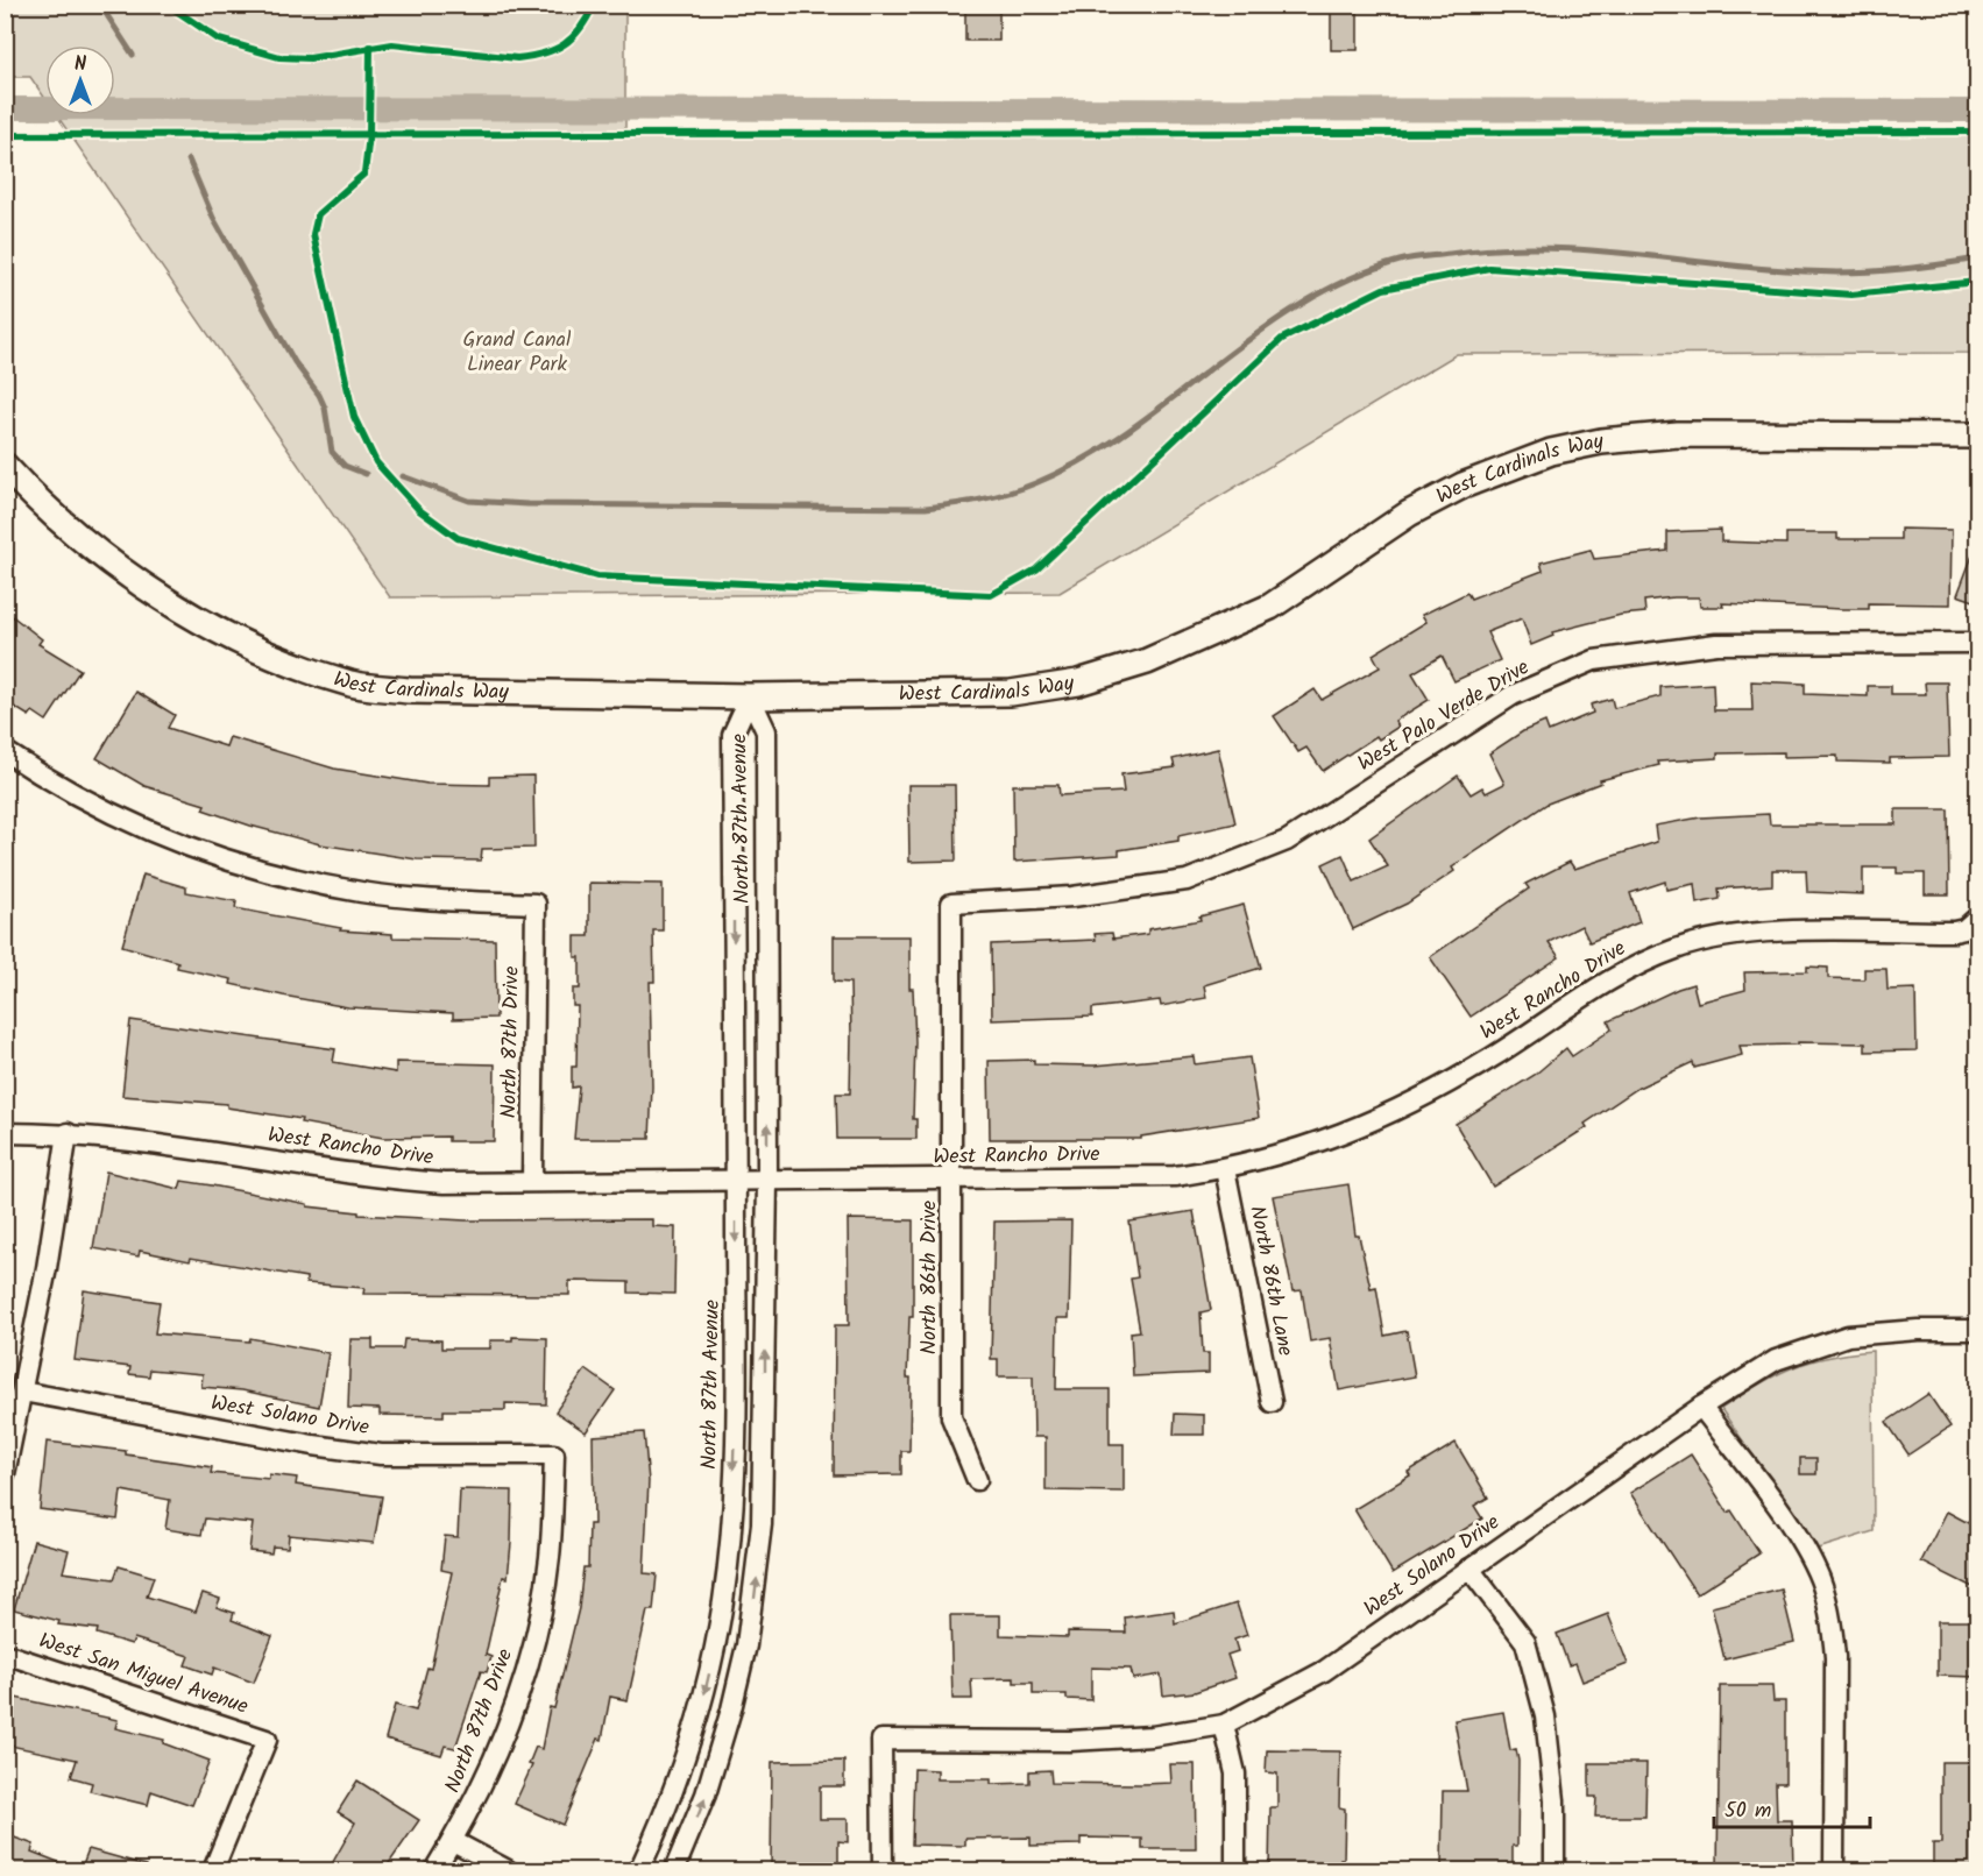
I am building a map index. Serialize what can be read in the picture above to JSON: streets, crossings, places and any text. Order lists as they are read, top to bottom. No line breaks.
{"streets":{"main road":["West Cardinals Way"],"street":["West Palo Verde Drive","North 87th Avenue","West Rancho Drive","North 87th Drive","North 86th Drive","North 86th Lane","West Solano Drive","West San Miguel Avenue"]},"crossings":[["West Cardinals Way","North 87th Avenue"],["West Palo Verde Drive","North 86th Drive"],["North 87th Avenue","West Rancho Drive"],["West Rancho Drive","North 87th Drive"],["West Rancho Drive","North 86th Drive"],["West Rancho Drive","North 86th Lane"],["North 87th Drive","West Solano Drive"]],"parks":["Grand Canal Linear Park"],"scale_bar":"50 m","north":"top"}
